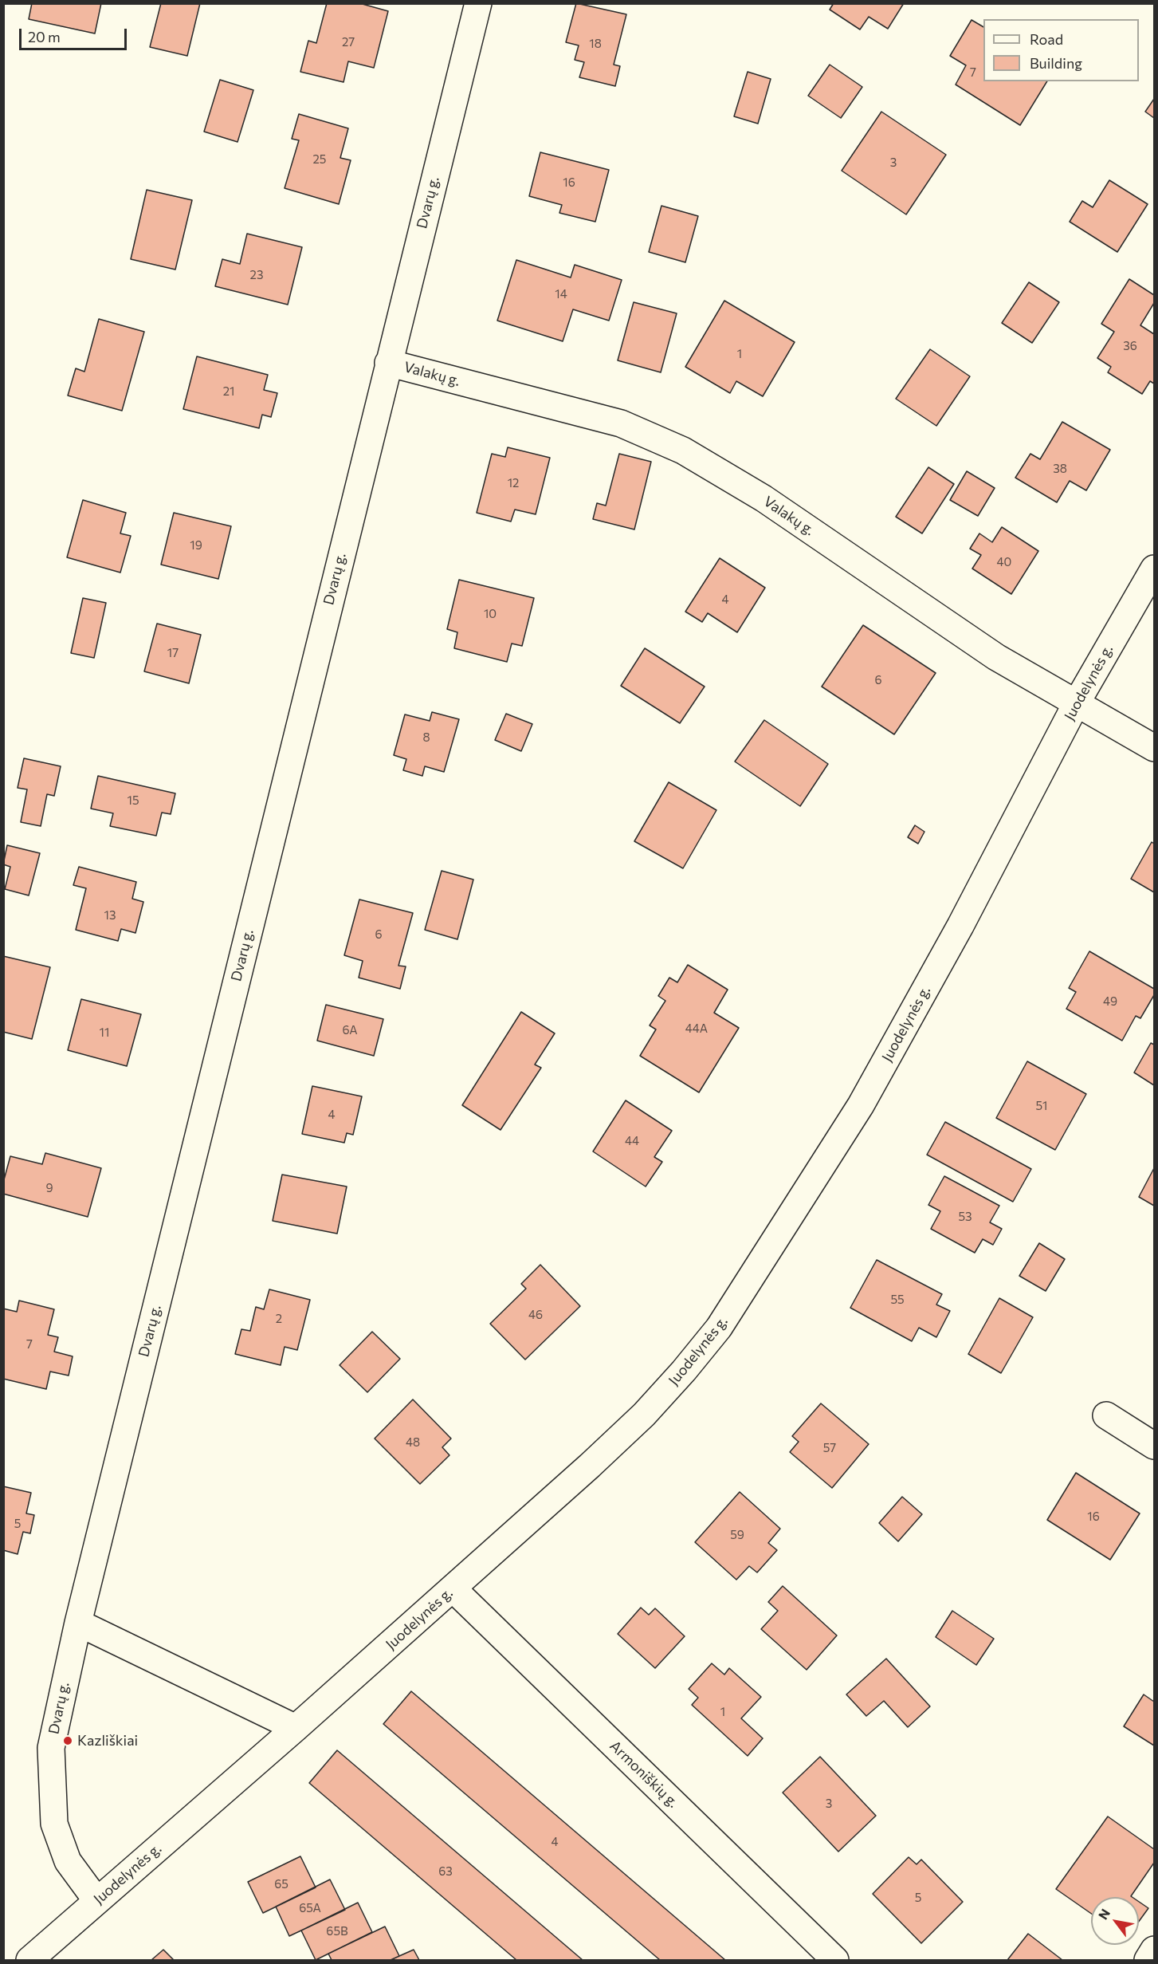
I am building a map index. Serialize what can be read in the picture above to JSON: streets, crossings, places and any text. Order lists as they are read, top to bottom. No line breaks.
{"streets":{"street":["Dvarų g.","Valakų g.","Juodelynės g.","Armoniškių g."]},"crossings":[["Dvarų g.","Valakų g."],["Dvarų g.","Juodelynės g."],["Valakų g.","Juodelynės g."],["Juodelynės g.","Armoniškių g."]],"places":["Kazliškiai"],"house_numbers":["27","18","7","25","3","16","23","14","36","1","21","38","12","19","40","4","10","17","6","8","15","13","6","49","44A","6A","11","51","4","44","9","53","55","46","2","7","48","57","16","5","59","1","3","4","63","65","5","65A","65B"],"legend":["Road","Building"],"scale_bar":"20 m","north":"top left"}
